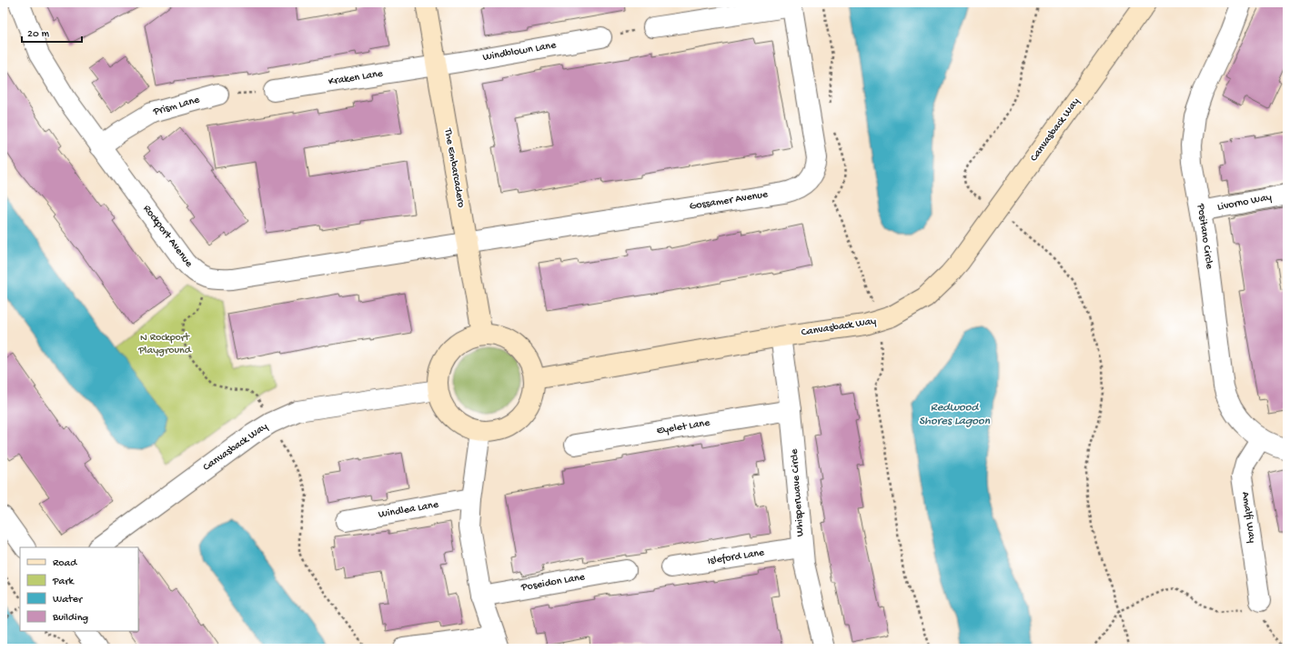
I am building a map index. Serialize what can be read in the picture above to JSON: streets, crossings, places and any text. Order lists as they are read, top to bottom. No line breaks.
{"streets":{"street":["Windblown Lane","Kraken Lane","Prism Lane","Canvasback Way","The Embarcadero","Gossamer Avenue","Livorno Way","Rockport Avenue","Positano Circle","Eyelet Lane","Whisperwave Circle","Windlea Lane","Amalfi Way","Isleford Lane","Poseidon Lane"]},"crossings":[["Windblown Lane","Kraken Lane"],["Windblown Lane","The Embarcadero"],["Kraken Lane","The Embarcadero"],["Prism Lane","Rockport Avenue"],["Canvasback Way","The Embarcadero"],["Canvasback Way","Whisperwave Circle"],["The Embarcadero","Gossamer Avenue"],["The Embarcadero","Rockport Avenue"],["Gossamer Avenue","Rockport Avenue"],["Livorno Way","Positano Circle"],["Positano Circle","Amalfi Way"],["Eyelet Lane","Whisperwave Circle"],["Whisperwave Circle","Isleford Lane"]],"water":["Redwood Shores Lagoon"],"parks":["N Rockport Playground"],"legend":["Road","Park","Water","Building"],"scale_bar":"20 m"}
